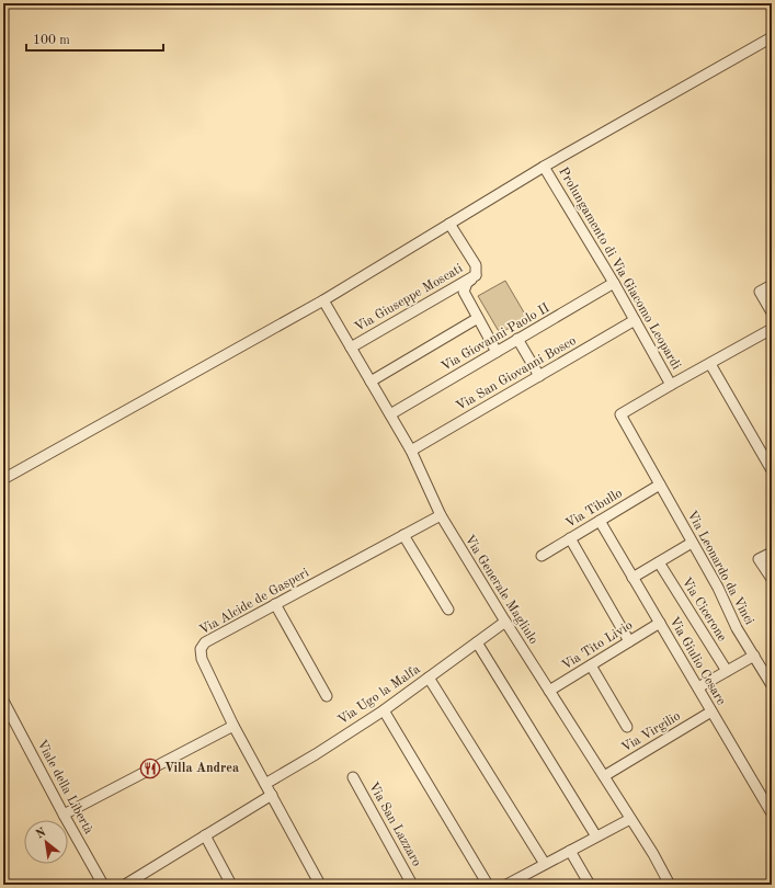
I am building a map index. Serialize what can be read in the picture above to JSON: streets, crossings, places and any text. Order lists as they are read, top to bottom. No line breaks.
{"streets":{"street":["Prolungamento di Via Giacomo Leopardi","Via Giuseppe Moscati","Via Giovanni Paolo II","Via San Giovanni Bosco","Via Tibullo","Via Leonardo da Vinci","Via Generale Magliulo","Via Alcide de Gasperi","Via Cicerone","Via Tito Livio","Via Giulio Cesare","Via Ugo la Malfa","Via Virgilio","Viale della Libertà","Via San Lazzaro"]},"crossings":[["Prolungamento di Via Giacomo Leopardi","Via Giovanni Paolo II"],["Prolungamento di Via Giacomo Leopardi","Via San Giovanni Bosco"],["Prolungamento di Via Giacomo Leopardi","Via Tibullo"],["Prolungamento di Via Giacomo Leopardi","Via Leonardo da Vinci"],["Via Giuseppe Moscati","Via Generale Magliulo"],["Via Giovanni Paolo II","Via Generale Magliulo"],["Via San Giovanni Bosco","Via Generale Magliulo"],["Via Tibullo","Via Leonardo da Vinci"],["Via Tibullo","Via Giulio Cesare"],["Via Generale Magliulo","Via Alcide de Gasperi"],["Via Generale Magliulo","Via Tito Livio"],["Via Generale Magliulo","Via Ugo la Malfa"],["Via Generale Magliulo","Via Virgilio"],["Via Alcide de Gasperi","Via Ugo la Malfa"],["Via Tito Livio","Via Giulio Cesare"],["Via Giulio Cesare","Via Virgilio"]],"places":{"restaurant":["Villa Andrea"]},"scale_bar":"100 m","north":"top left"}
